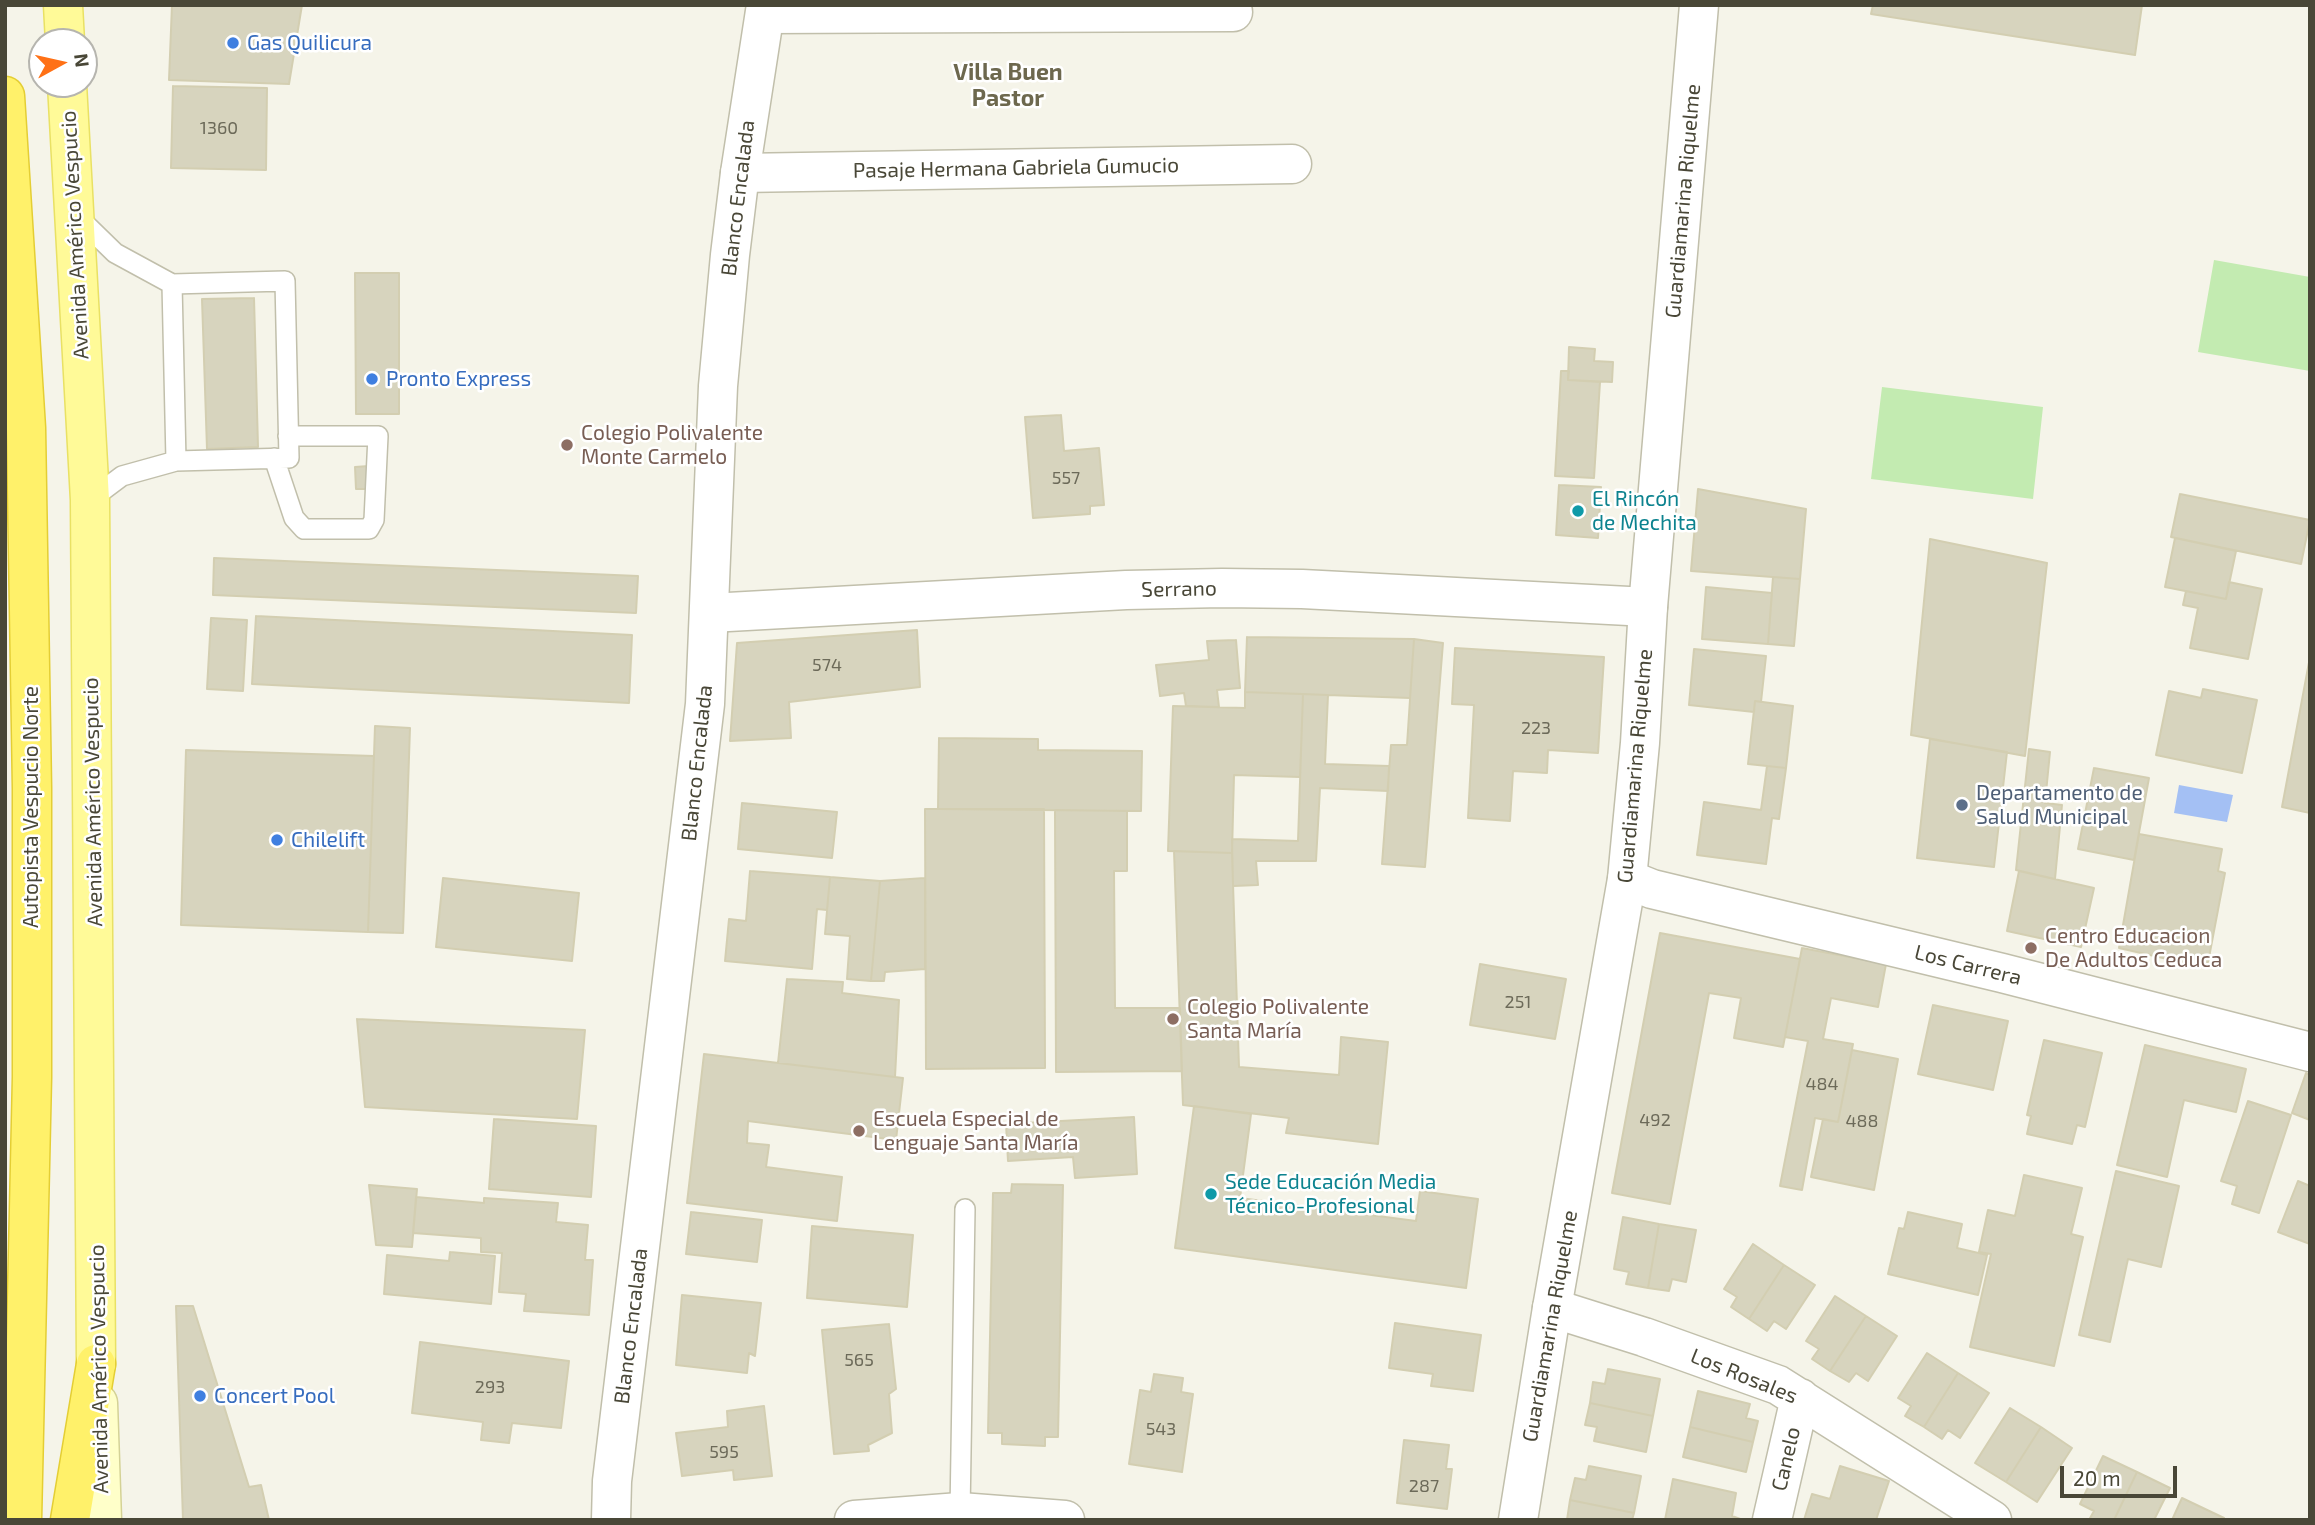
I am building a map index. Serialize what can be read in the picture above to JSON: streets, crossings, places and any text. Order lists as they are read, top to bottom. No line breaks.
{"streets":{"highway":["Autopista Vespucio Norte"],"main road":["Avenida Américo Vespucio"],"street":["Pasaje Hermana Gabriela Gumucio","Blanco Encalada","Guardiamarina Riquelme","Serrano","Los Carrera","Los Rosales","Canelo"]},"crossings":[["Pasaje Hermana Gabriela Gumucio","Blanco Encalada"],["Blanco Encalada","Serrano"],["Guardiamarina Riquelme","Serrano"],["Guardiamarina Riquelme","Los Carrera"],["Guardiamarina Riquelme","Los Rosales"],["Los Rosales","Canelo"]],"districts":["Villa Buen Pastor"],"places":["Gas Quilicura","Pronto Express","Colegio Polivalente Monte Carmelo","El Rincón de Mechita","Departamento de Salud Municipal","Chilelift","Centro Educacion De Adultos Ceduca","Colegio Polivalente Santa María","Escuela Especial de Lenguaje Santa María","Sede Educación Media Técnico-Profesional","Concert Pool"],"house_numbers":["1360","557","574","223","251","484","492","488","565","293","543","595","287"],"scale_bar":"20 m","north":"right"}
